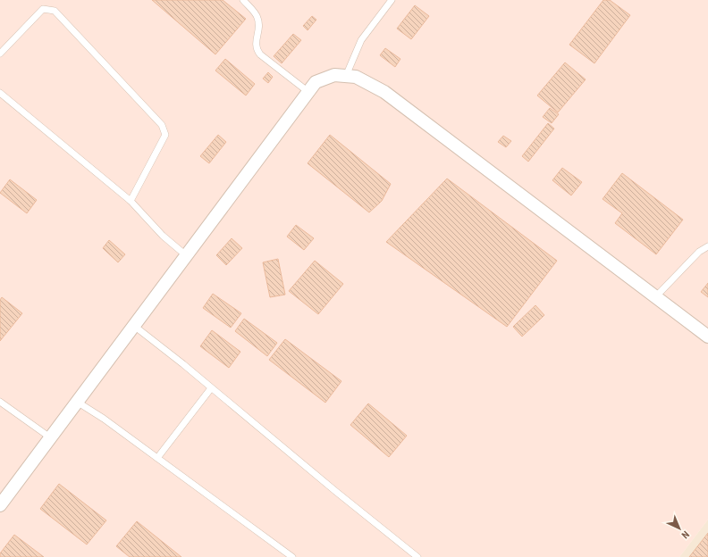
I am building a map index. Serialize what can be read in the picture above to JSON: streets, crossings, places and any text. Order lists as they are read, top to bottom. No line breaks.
{"north":"bottom right"}
